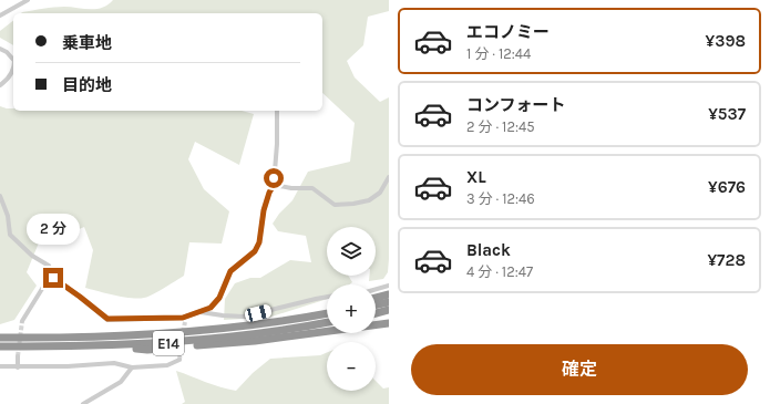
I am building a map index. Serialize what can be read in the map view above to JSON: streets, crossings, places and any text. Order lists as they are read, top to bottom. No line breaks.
{"streets":{"highway":["E14"]},"page":{"list":[{"name":"エコノミー","note":"1 分 · 12:44","value":"¥398"},{"name":"コンフォート","note":"2 分 · 12:45","value":"¥537"},{"name":"XL","note":"3 分 · 12:46","value":"¥676"},{"name":"Black","note":"4 分 · 12:47","value":"¥728"}],"banner":["乗車地","目的地"],"bubble":"2 分","map_buttons":["+","−"],"buttons":"確定"}}
